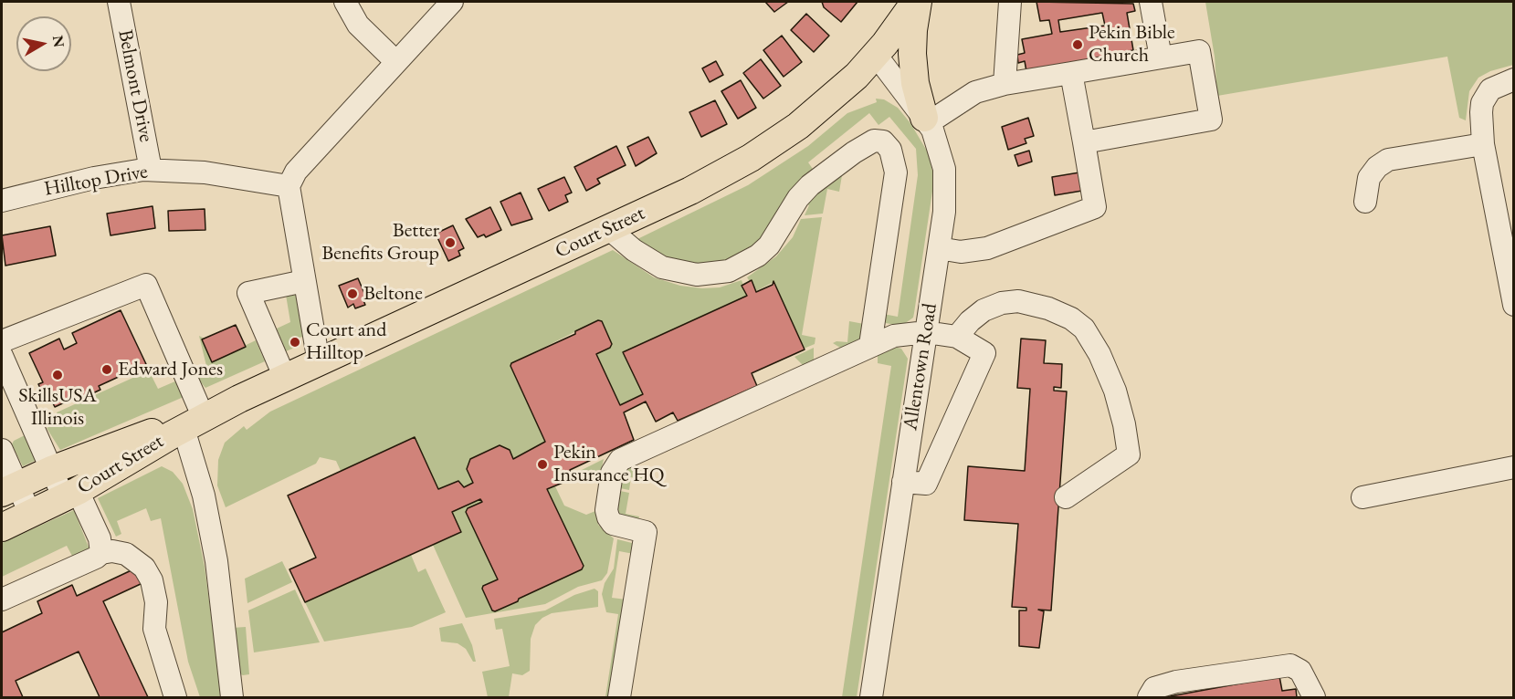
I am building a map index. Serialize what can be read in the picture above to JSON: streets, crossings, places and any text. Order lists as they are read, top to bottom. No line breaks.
{"streets":{"main road":["Court Street"],"street":["Belmont Drive","Hilltop Drive","Allentown Road"]},"crossings":[["Belmont Drive","Hilltop Drive"],["Court Street","Allentown Road"]],"places":["Pekin Bible Church","Better Benefits Group","Beltone","Court and Hilltop","Edward Jones","SkillsUSA Illinois","Pekin Insurance HQ"],"north":"right"}
